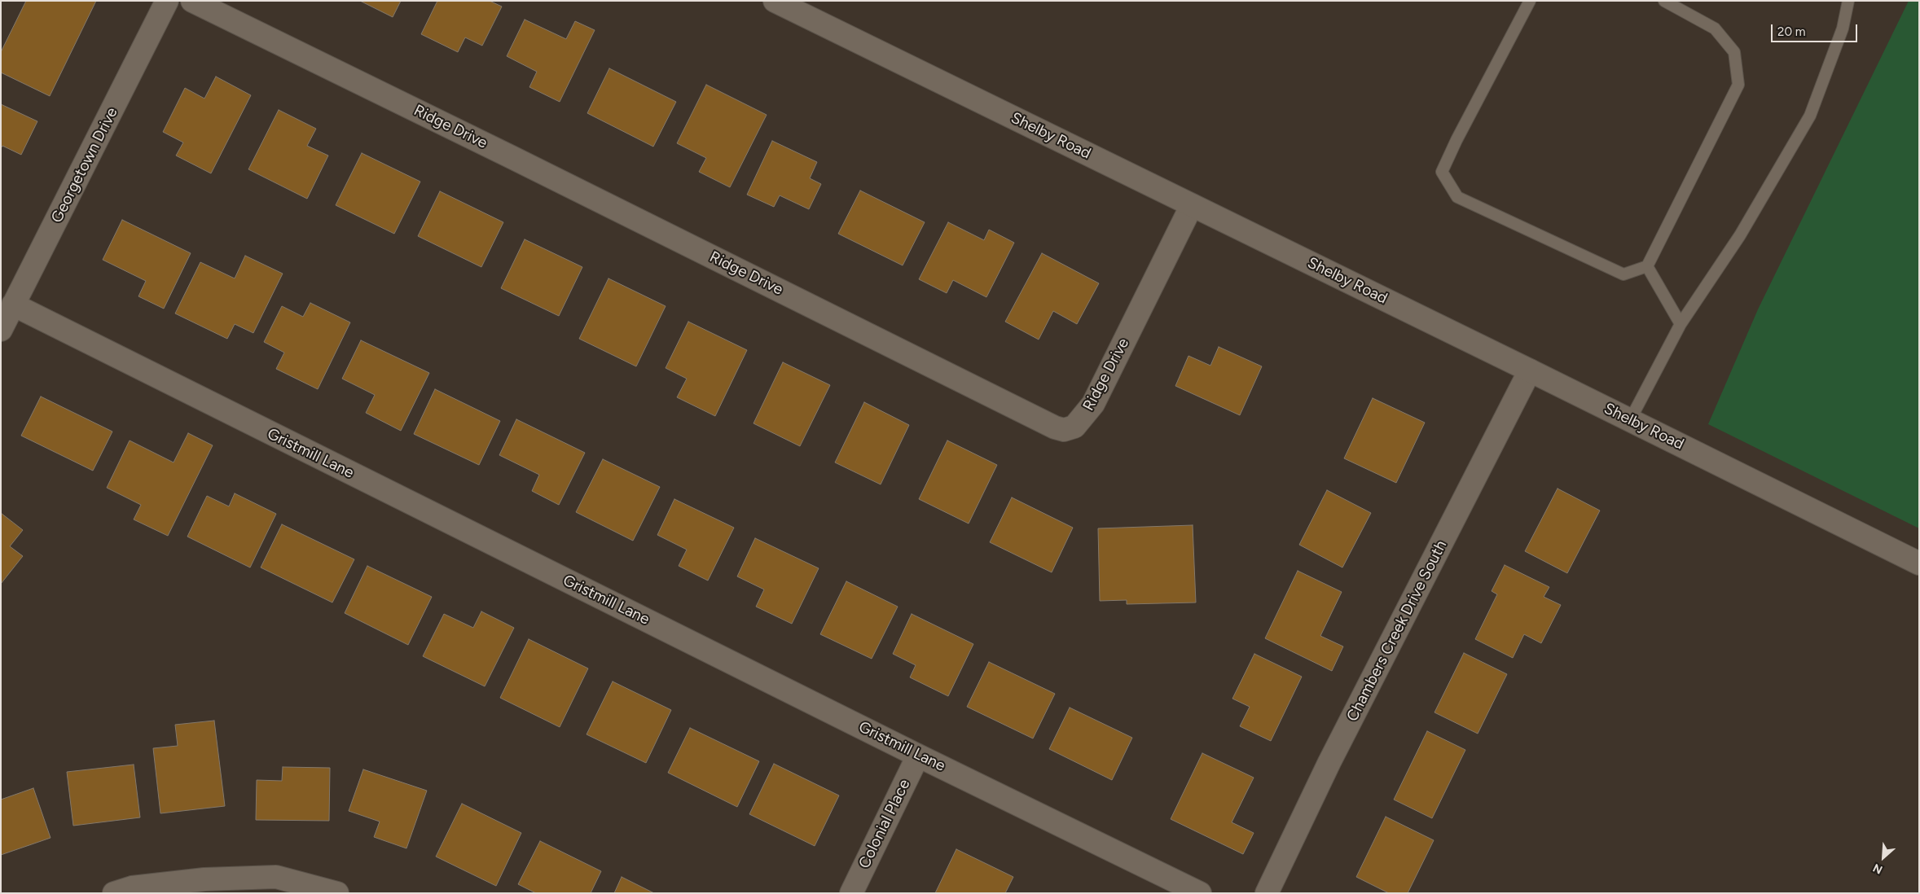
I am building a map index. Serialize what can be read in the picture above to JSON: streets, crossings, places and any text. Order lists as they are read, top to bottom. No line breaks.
{"streets":{"street":["Ridge Drive","Shelby Road","Georgetown Drive","Gristmill Lane","Chambers Creek Drive South","Colonial Place"]},"crossings":[["Ridge Drive","Shelby Road"],["Shelby Road","Chambers Creek Drive South"],["Georgetown Drive","Gristmill Lane"],["Gristmill Lane","Colonial Place"]],"scale_bar":"20 m","north":"bottom left"}
